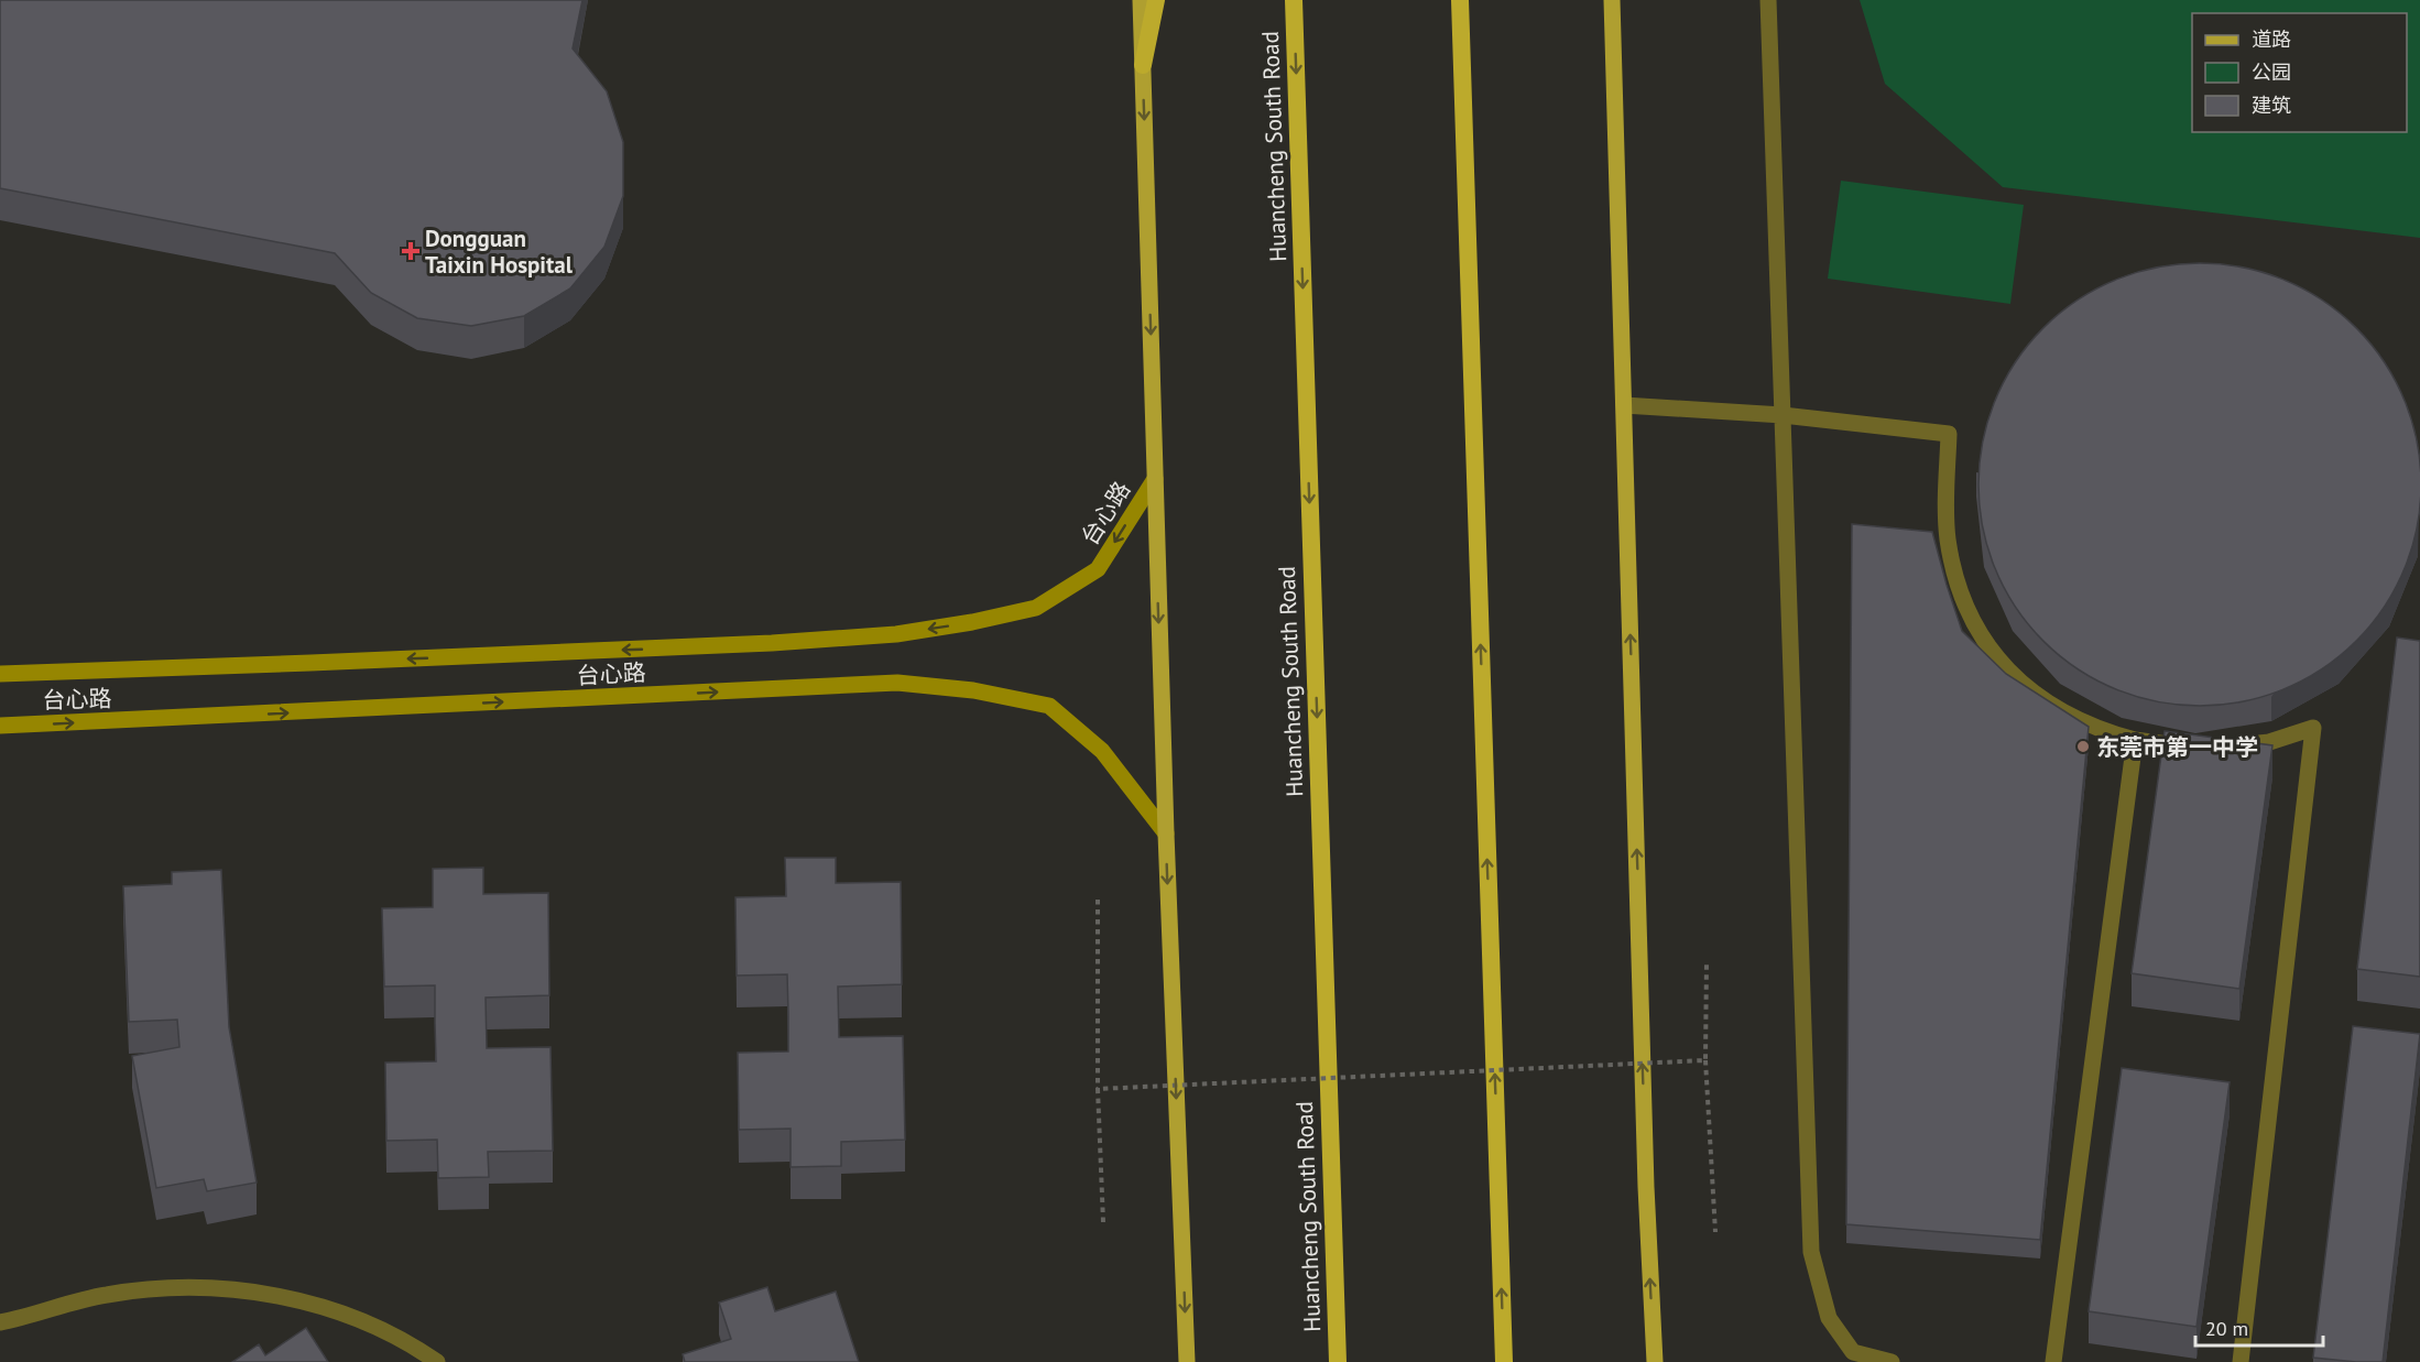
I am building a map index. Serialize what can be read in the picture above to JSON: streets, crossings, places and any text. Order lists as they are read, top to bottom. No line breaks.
{"streets":{"highway":["Huancheng South Road"],"main road":["台心路"]},"one_way":["Huancheng South Road"],"places":{"health":["Dongguan Taixin Hospital"],"other":["东莞市第一中学"]},"legend":["道路","公园","建筑"],"scale_bar":"20 m"}
